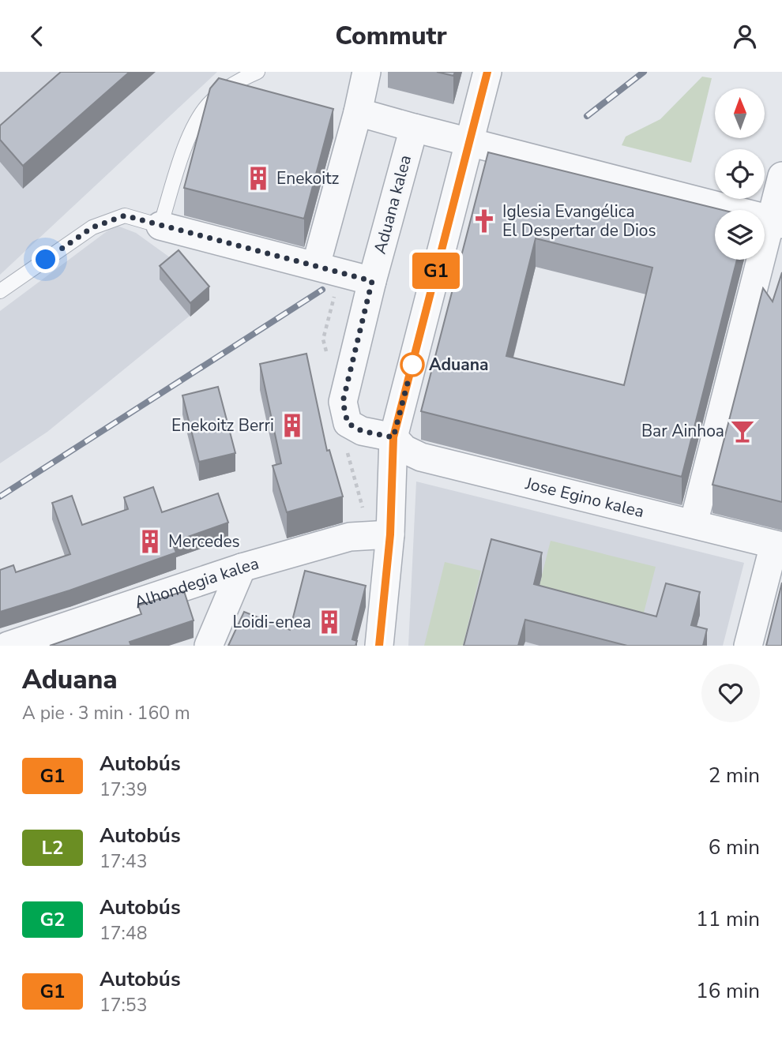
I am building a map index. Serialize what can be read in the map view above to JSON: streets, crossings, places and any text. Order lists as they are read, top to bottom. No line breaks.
{"streets":{"street":["Aduana kalea","Jose Egino kalea","Alhondegia kalea"]},"crossings":[["Aduana kalea","Jose Egino kalea"]],"places":{"building":["Enekoitz","Enekoitz Berri","Mercedes","Loidi-enea"],"church":["Iglesia Evangélica El Despertar de Dios"],"other":["Aduana"],"bar":["Bar Ainhoa"]},"lines":["bus line G1"],"north":"top","page":{"header":"Commutr","on_map":"G1","heading":["Aduana","A pie · 3 min · 160 m"],"list":[{"mark":"G1","name":"Autobús","note":"17:39","value":"2 min"},{"mark":"L2","name":"Autobús","note":"17:43","value":"6 min"},{"mark":"G2","name":"Autobús","note":"17:48","value":"11 min"},{"mark":"G1","name":"Autobús","note":"17:53","value":"16 min"}]}}
